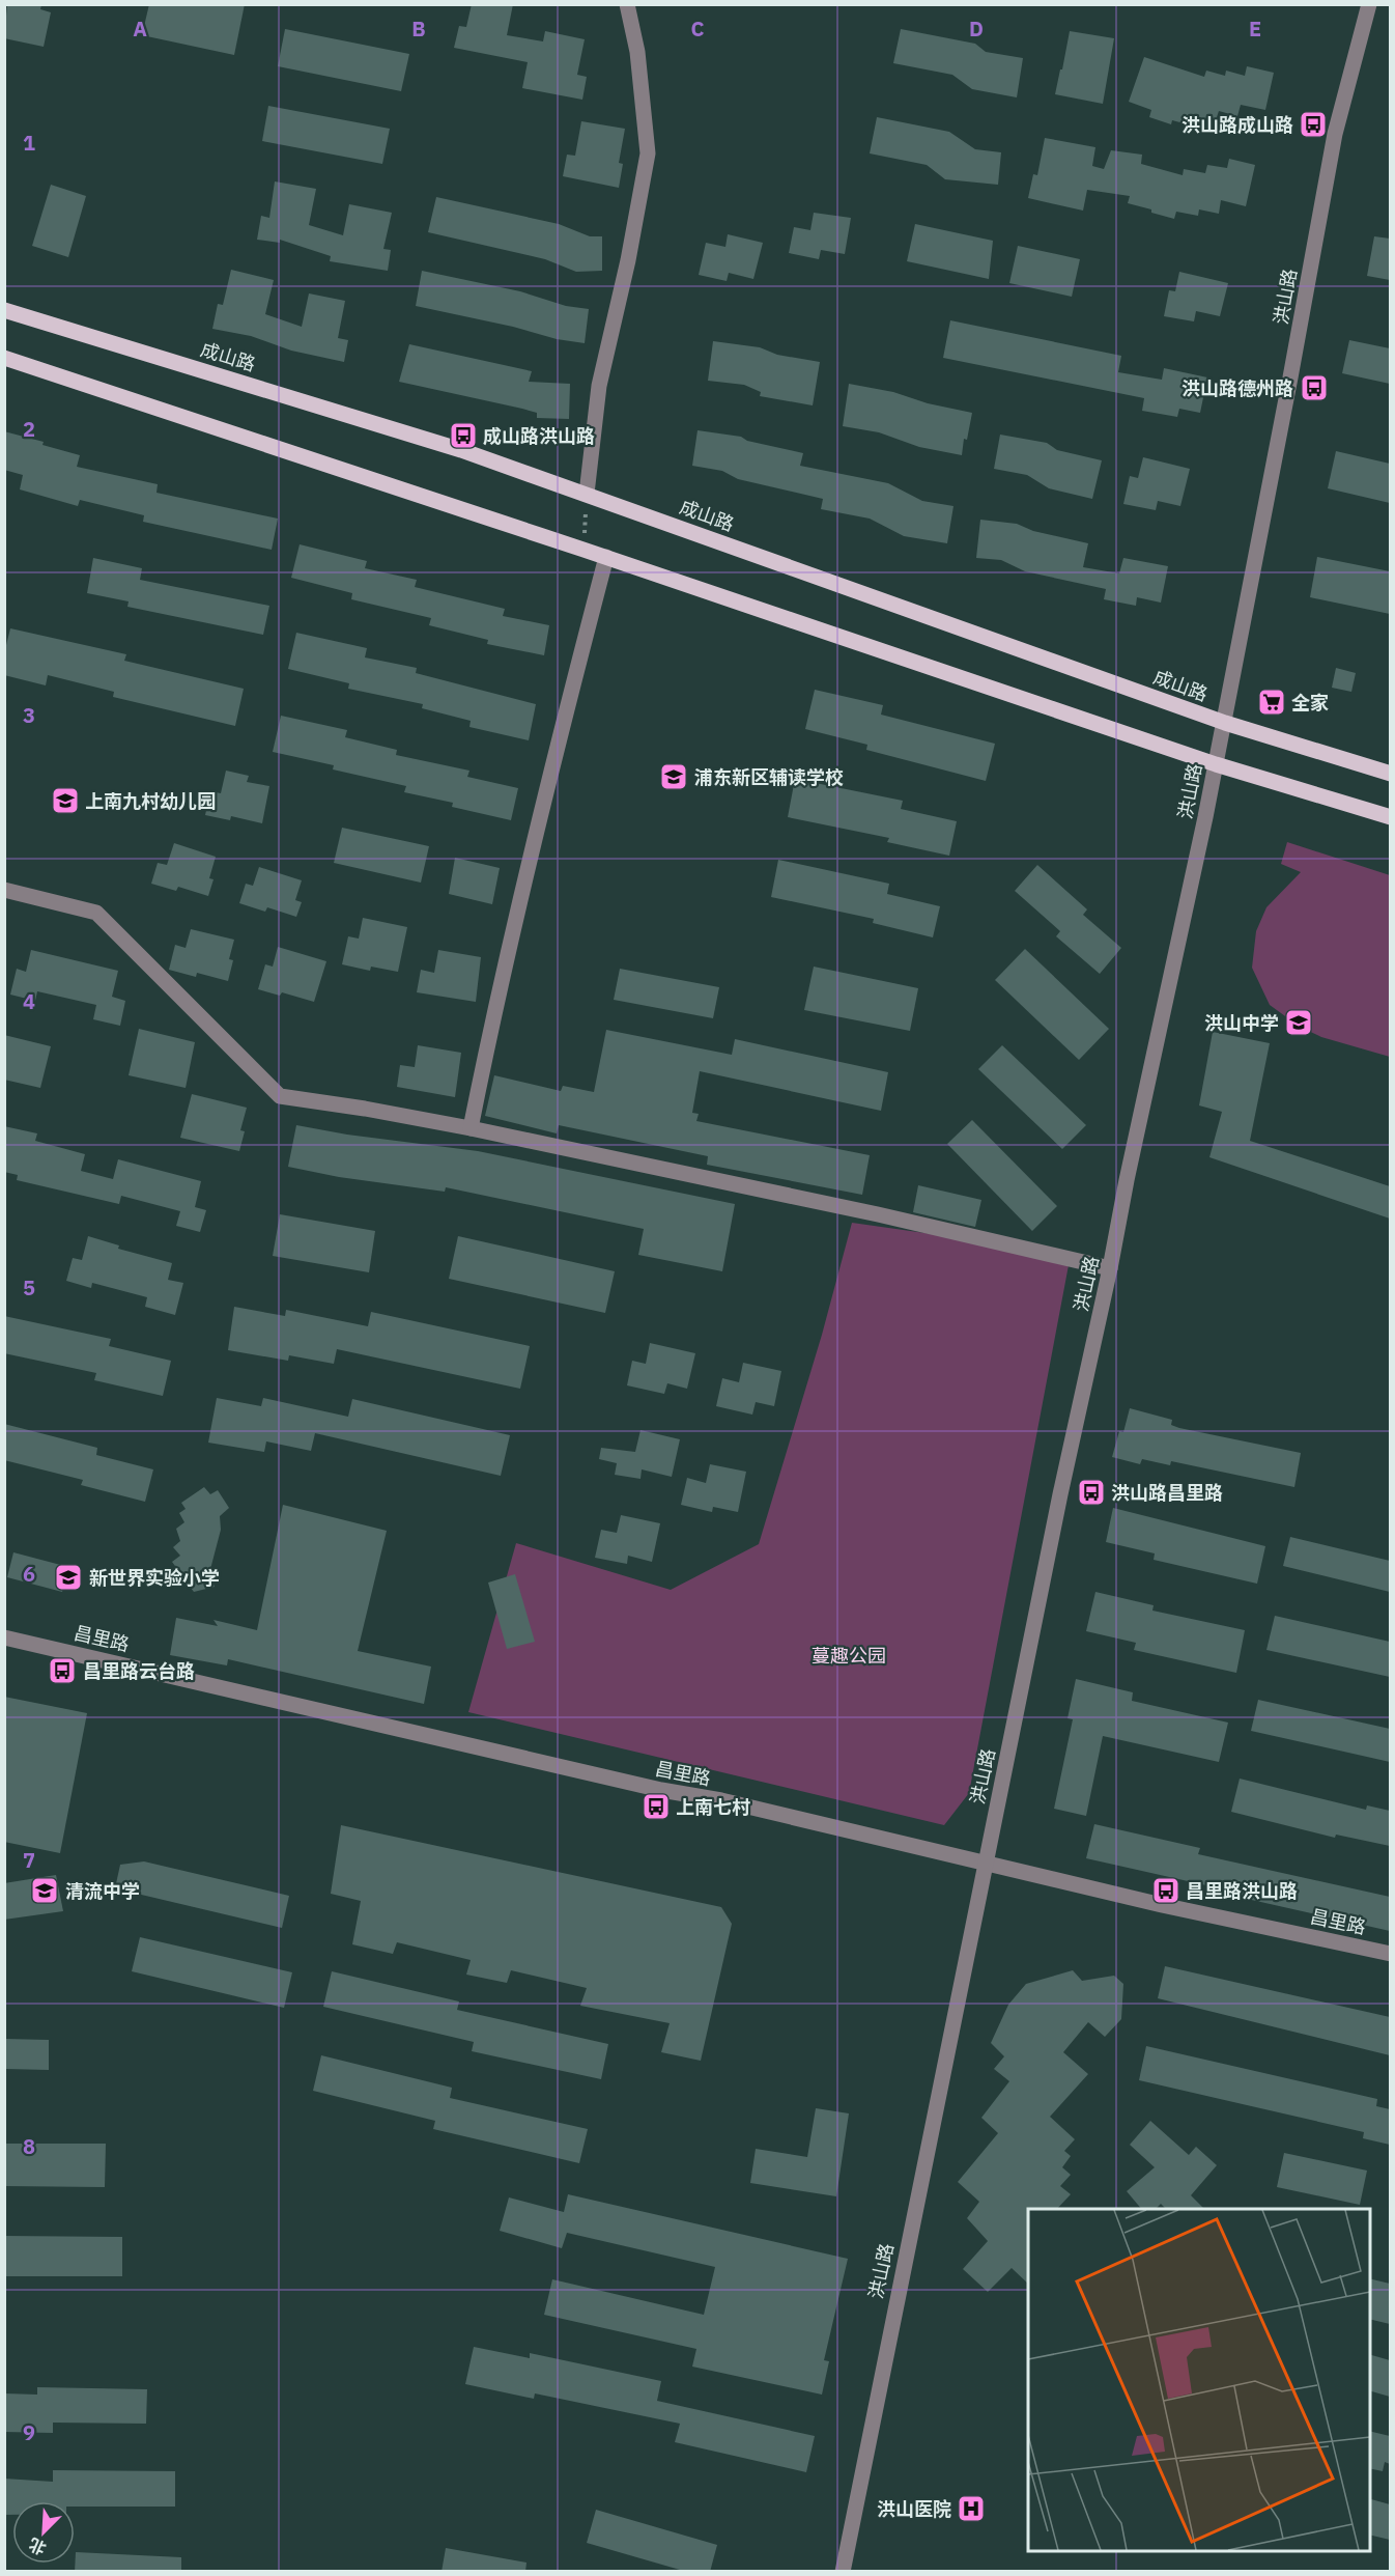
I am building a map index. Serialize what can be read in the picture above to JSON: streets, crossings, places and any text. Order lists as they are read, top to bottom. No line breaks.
{"streets":{"main road":["成山路"],"street":["洪山路","昌里路"]},"crossings":[["洪山路","成山路"],["洪山路","昌里路"]],"parks":["蔓趣公园"],"places":{"bus stop":["洪山路成山路","洪山路德州路","成山路洪山路","洪山路昌里路","昌里路云台路","上南七村","昌里路洪山路"],"supermarket":["全家"],"school or university":["浦东新区辅读学校","上南九村幼儿园","洪山中学","新世界实验小学","清流中学"],"hospital":["洪山医院"]},"north":"bottom left","grid":{"columns":["A","B","C","D","E"],"rows":["1","2","3","4","5","6","7","8","9"]}}
